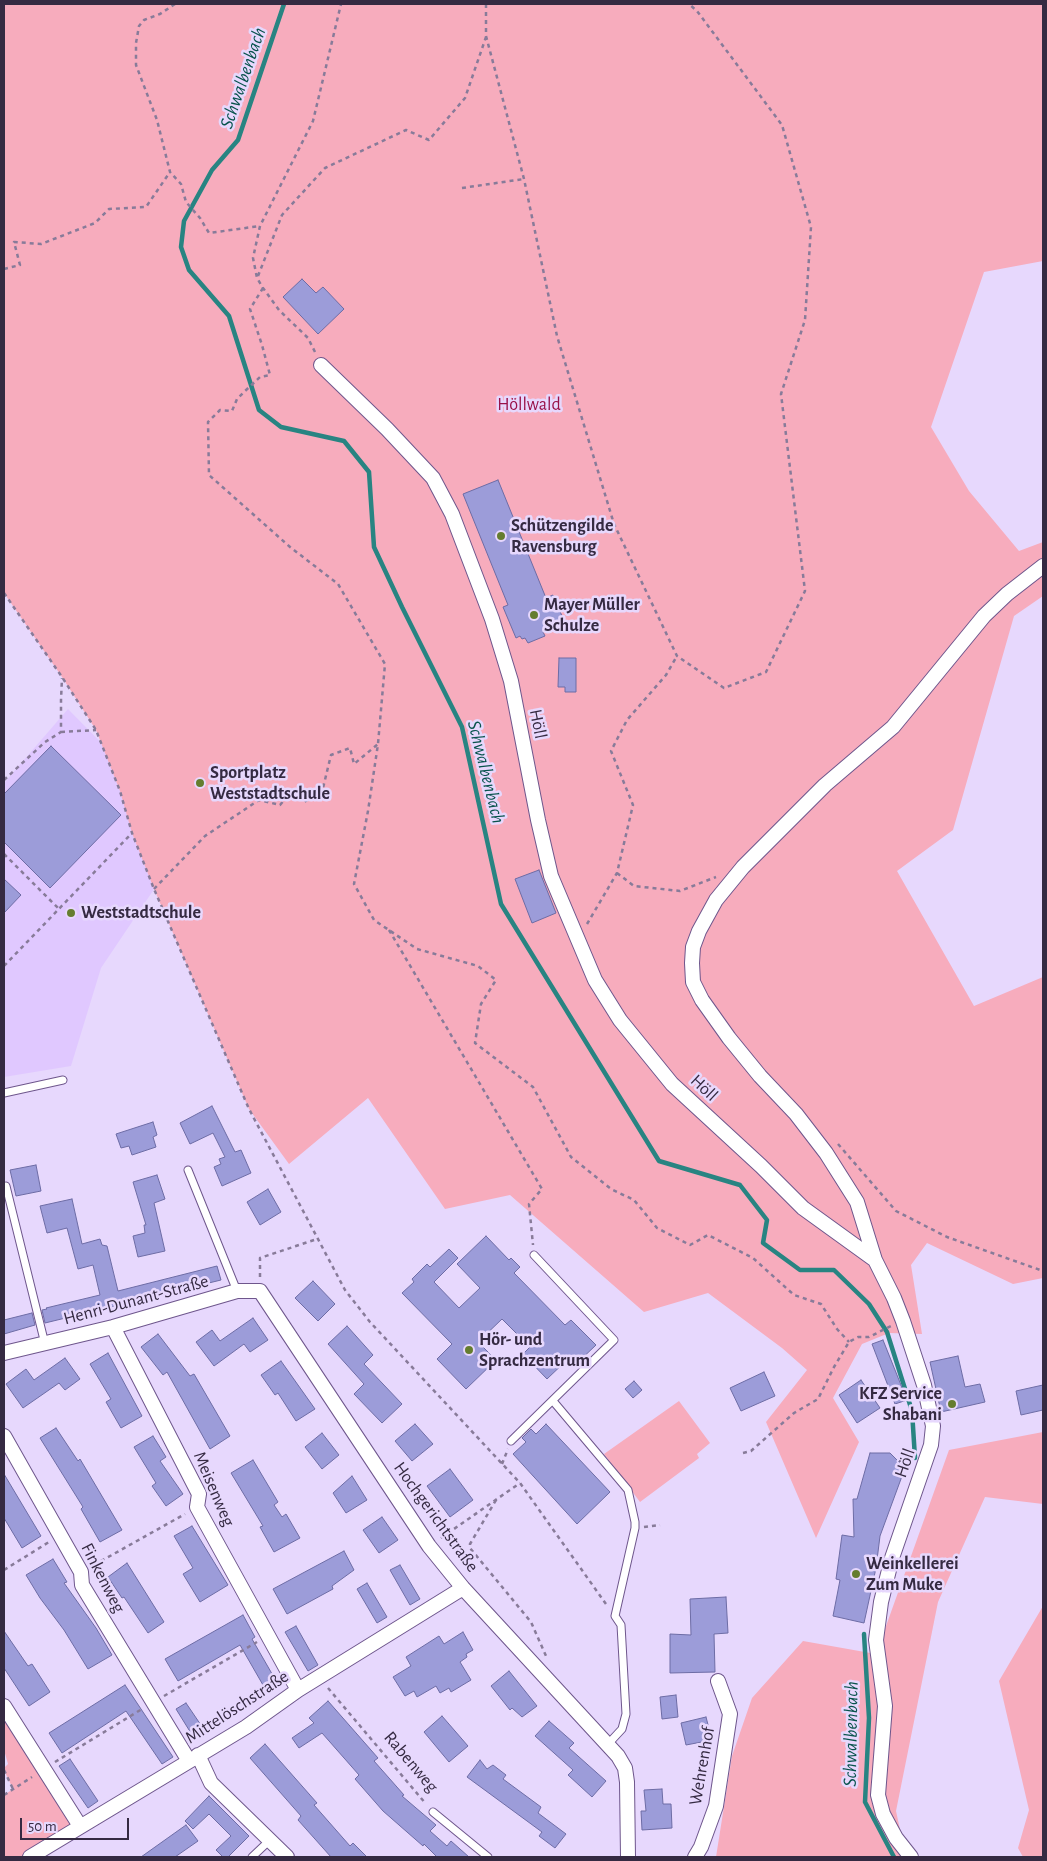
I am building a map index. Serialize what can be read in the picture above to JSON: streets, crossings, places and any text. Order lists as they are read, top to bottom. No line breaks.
{"streets":{"street":["Höll","Henri-Dunant-Straße","Meisenweg","Hochgerichtstraße","Finkenweg","Mittelöschstraße","Wehrenhof"],"lane":["Rabenweg"]},"crossings":[["Henri-Dunant-Straße","Meisenweg"],["Henri-Dunant-Straße","Hochgerichtstraße"],["Meisenweg","Mittelöschstraße"],["Hochgerichtstraße","Mittelöschstraße"],["Finkenweg","Mittelöschstraße"],["Mittelöschstraße","Rabenweg"]],"water":["Schwalbenbach"],"parks":["Höllwald"],"places":["Schützengilde Ravensburg","Mayer Müller Schulze","Sportplatz Weststadtschule","Weststadtschule","Hör- und Sprachzentrum","KFZ Service Shabani","Weinkellerei Zum Muke"],"scale_bar":"50 m"}
